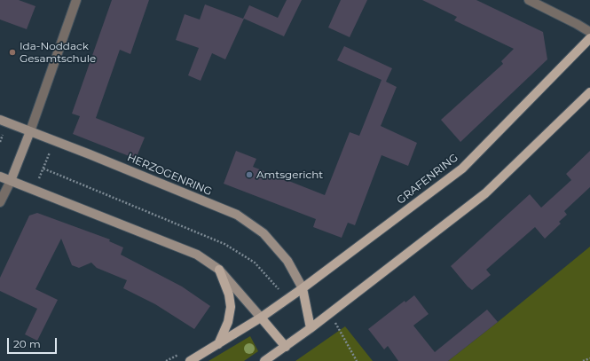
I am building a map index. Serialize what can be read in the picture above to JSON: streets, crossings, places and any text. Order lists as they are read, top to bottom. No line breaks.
{"streets":{"main road":["HERZOGENRING","GRAFENRING"]},"crossings":[["HERZOGENRING","GRAFENRING"]],"places":["Ida-Noddack Gesamtschule","Amtsgericht"],"scale_bar":"20 m"}
